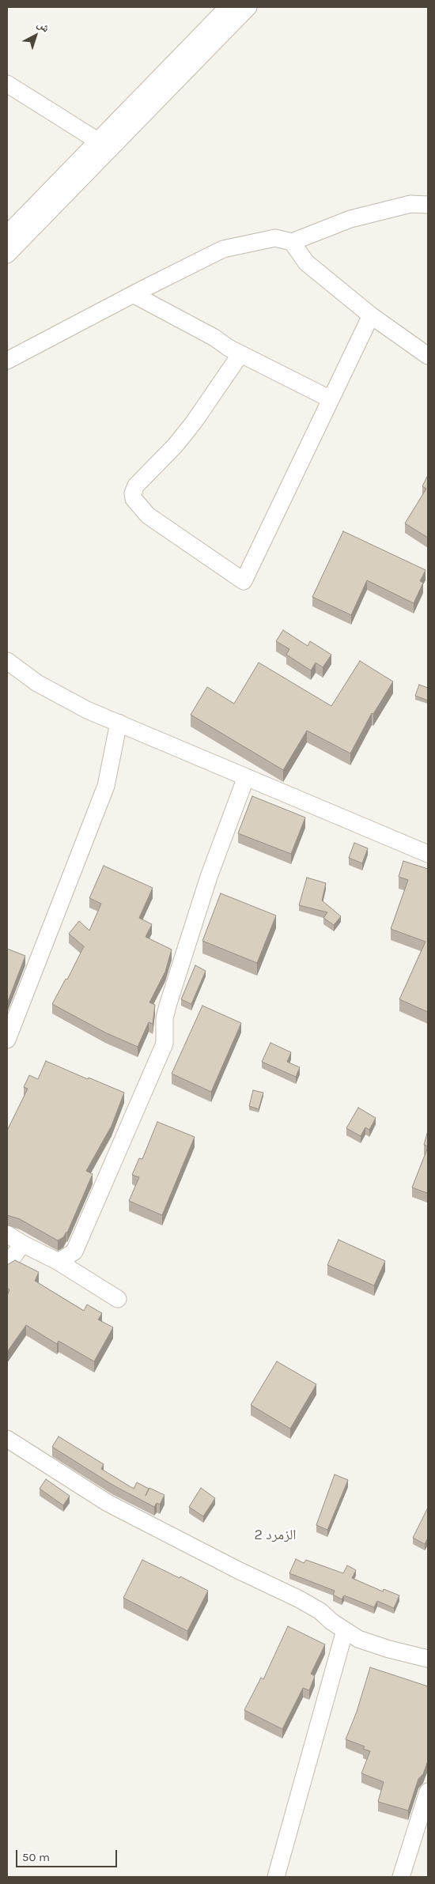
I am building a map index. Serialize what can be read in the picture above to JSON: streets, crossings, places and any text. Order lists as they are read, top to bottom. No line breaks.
{"districts":["الزمرد 2"],"scale_bar":"50 m","north":"top right"}
